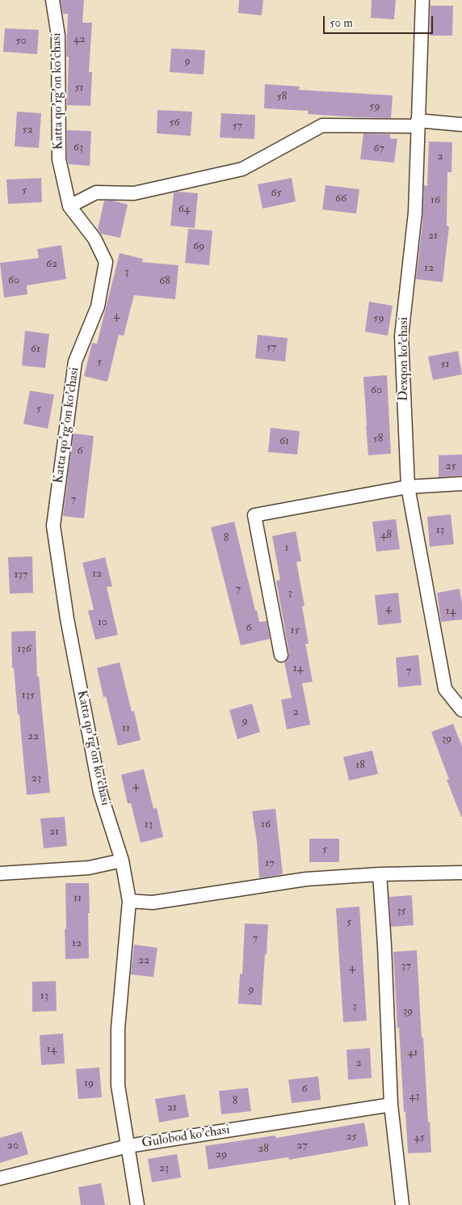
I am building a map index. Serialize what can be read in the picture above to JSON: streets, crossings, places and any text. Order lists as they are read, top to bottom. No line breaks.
{"streets":{"street":["Katta qo'rg'on ko'chasi","Dexqon ko'chasi","Gulobod ko'chasi"]},"crossings":[["Katta qo'rg'on ko'chasi","Gulobod ko'chasi"]],"house_numbers":["42","50","9","51","58","59","56","57","52","63","67","2","5","65","66","16","64","21","69","62","12","3","60","68","4","59","57","61","5","51","60","5","58","61","6","25","7","13","48","8","1","12","137","7","3","4","14","10","6","15","136","14","7","135","2","9","11","22","39","18","23","4","13","16","21","5","17","11","35","5","7","12","22","37","4","9","13","3","39","14","41","2","19","6","43","8","21","25","45","20","27","28","29","23"],"scale_bar":"50 m"}
